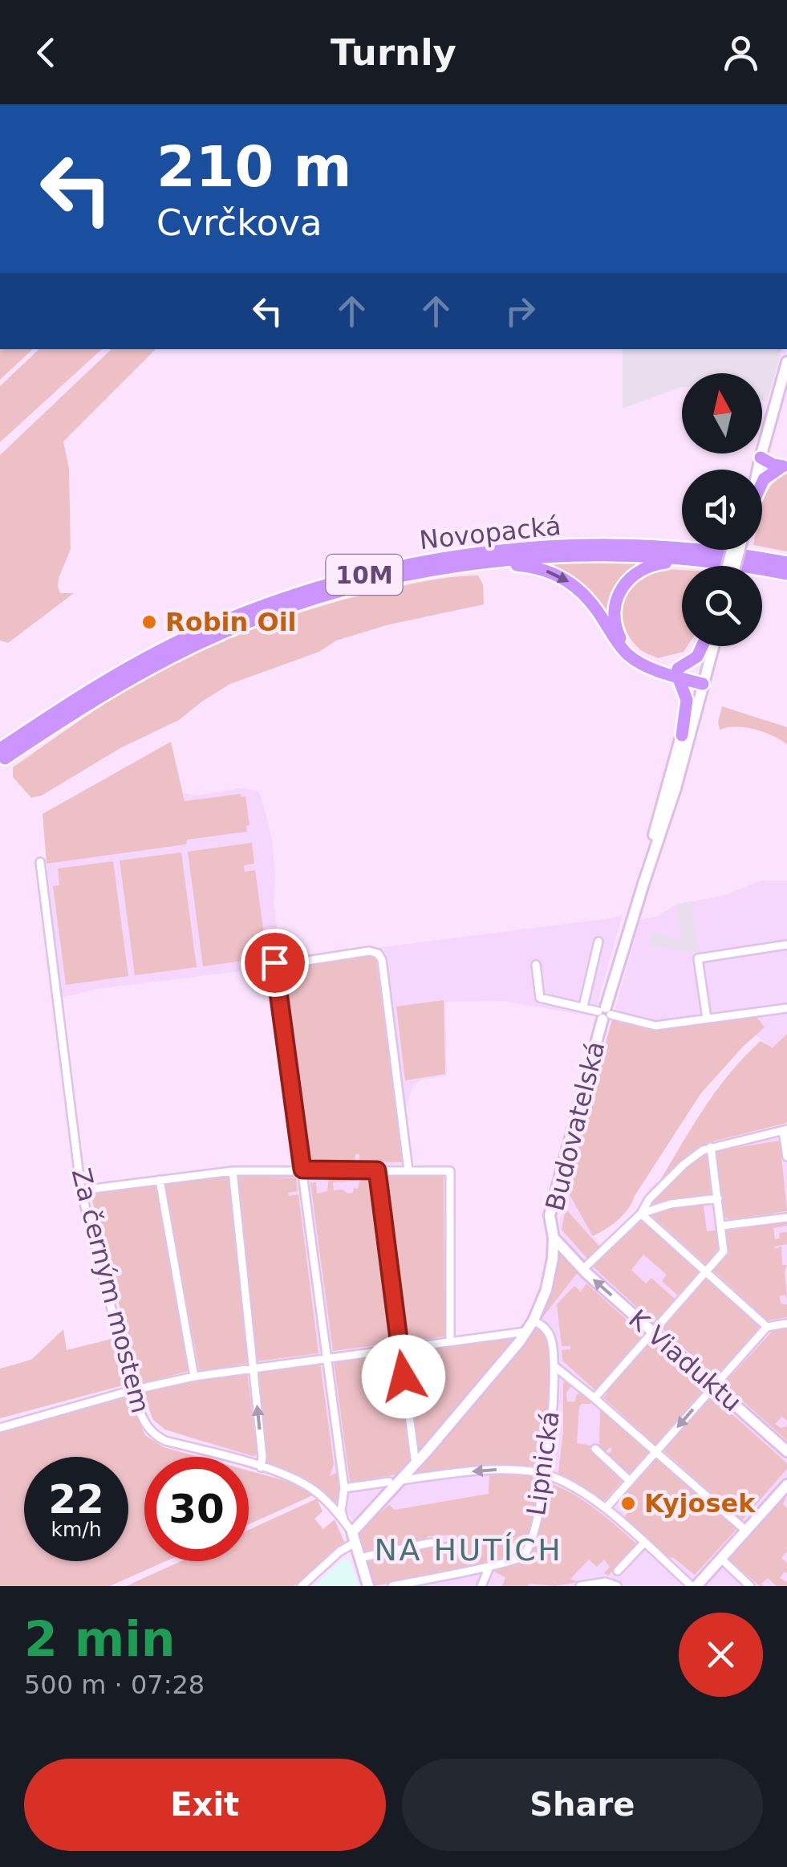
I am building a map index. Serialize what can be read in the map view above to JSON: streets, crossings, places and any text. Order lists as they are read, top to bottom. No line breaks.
{"streets":{"highway":["Novopacká","10M"],"street":["Budovatelská","Za černým mostem","K Viaduktu","Lipnická"]},"crossings":[["Budovatelská","K Viaduktu"]],"districts":["NA HUTÍCH"],"places":["Robin Oil","Kyjosek"],"north":"top","page":{"header":"Turnly","turn":["210 m","Cvrčkova"],"speed":"22 km/h","limit":"30","heading":["2 min","500 m · 07:28"],"buttons":["Exit","Share"]}}
